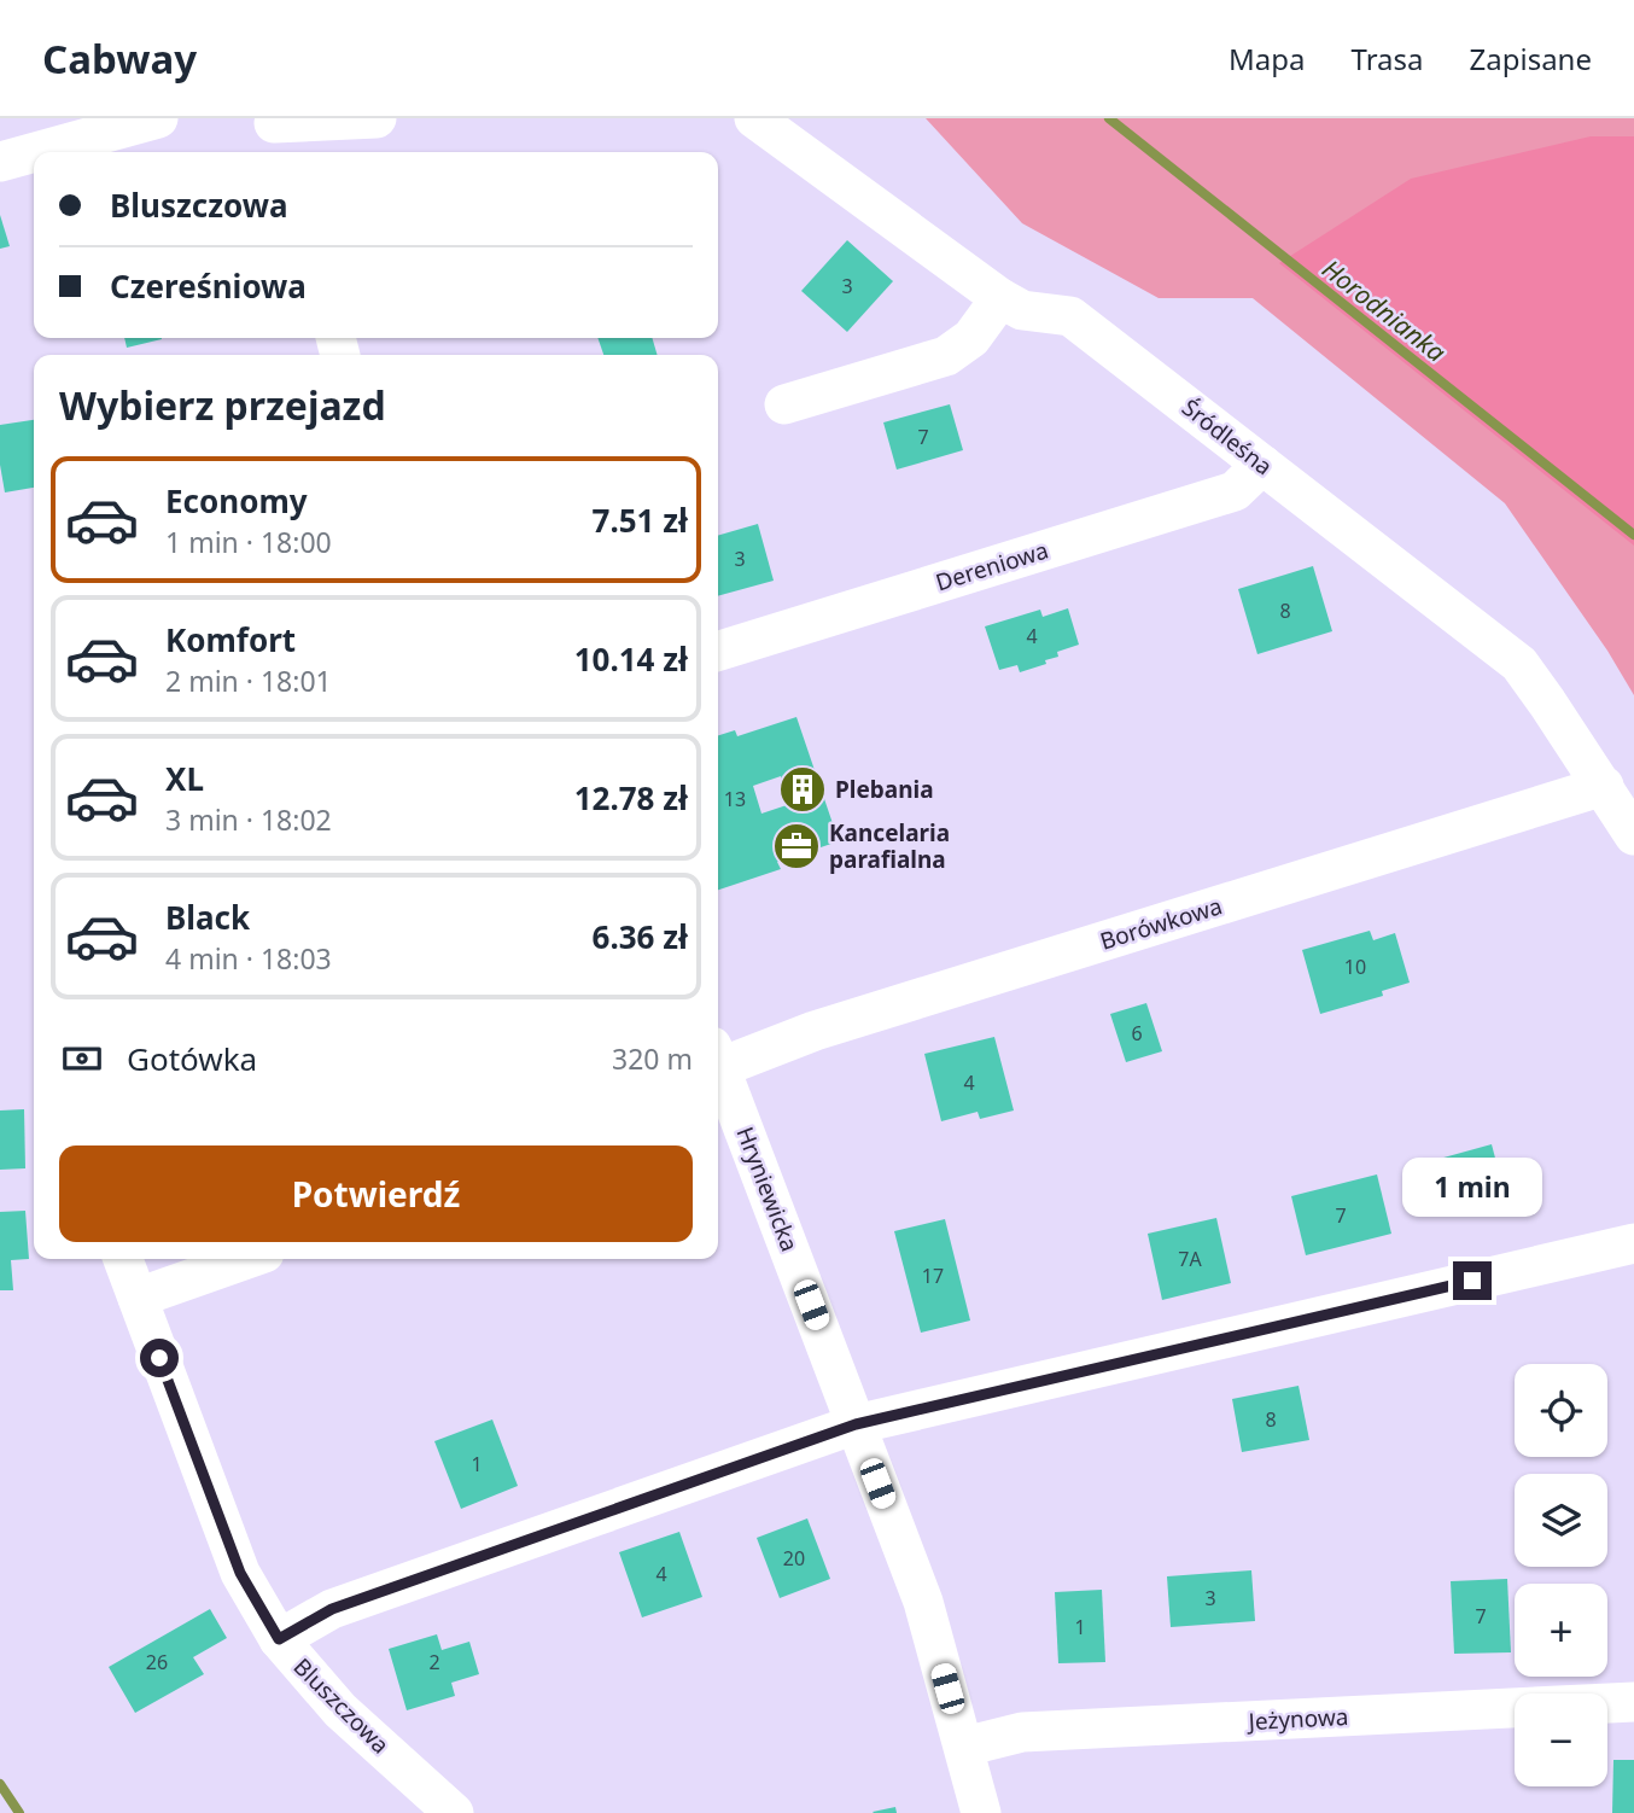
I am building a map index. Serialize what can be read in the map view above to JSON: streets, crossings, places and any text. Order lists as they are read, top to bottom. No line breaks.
{"streets":{"street":["Śródleśna","Dereniowa","Borówkowa","Hryniewicka","Bluszczowa","Jeżynowa"]},"crossings":[["Śródleśna","Dereniowa"],["Śródleśna","Borówkowa"],["Hryniewicka","Jeżynowa"]],"water":["Horodnianka"],"places":{"building":["Plebania"],"office":["Kancelaria parafialna"]},"house_numbers":["3","7","3","8","4","13","10","6","4","7","7A","17","8","1","20","4","3","7","1","26","2"],"page":{"header":"Cabway","nav":["Mapa","Trasa","Zapisane"],"banner":["Bluszczowa","Czereśniowa"],"heading":"Wybierz przejazd","list":[{"name":"Economy","note":"1 min · 18:00","value":"7.51 zł"},{"name":"Komfort","note":"2 min · 18:01","value":"10.14 zł"},{"name":"XL","note":"3 min · 18:02","value":"12.78 zł"},{"name":"Black","note":"4 min · 18:03","value":"6.36 zł"}],"pay":["Gotówka","320 m"],"buttons":"Potwierdź","bubble":"1 min","map_buttons":["+","−"]}}
